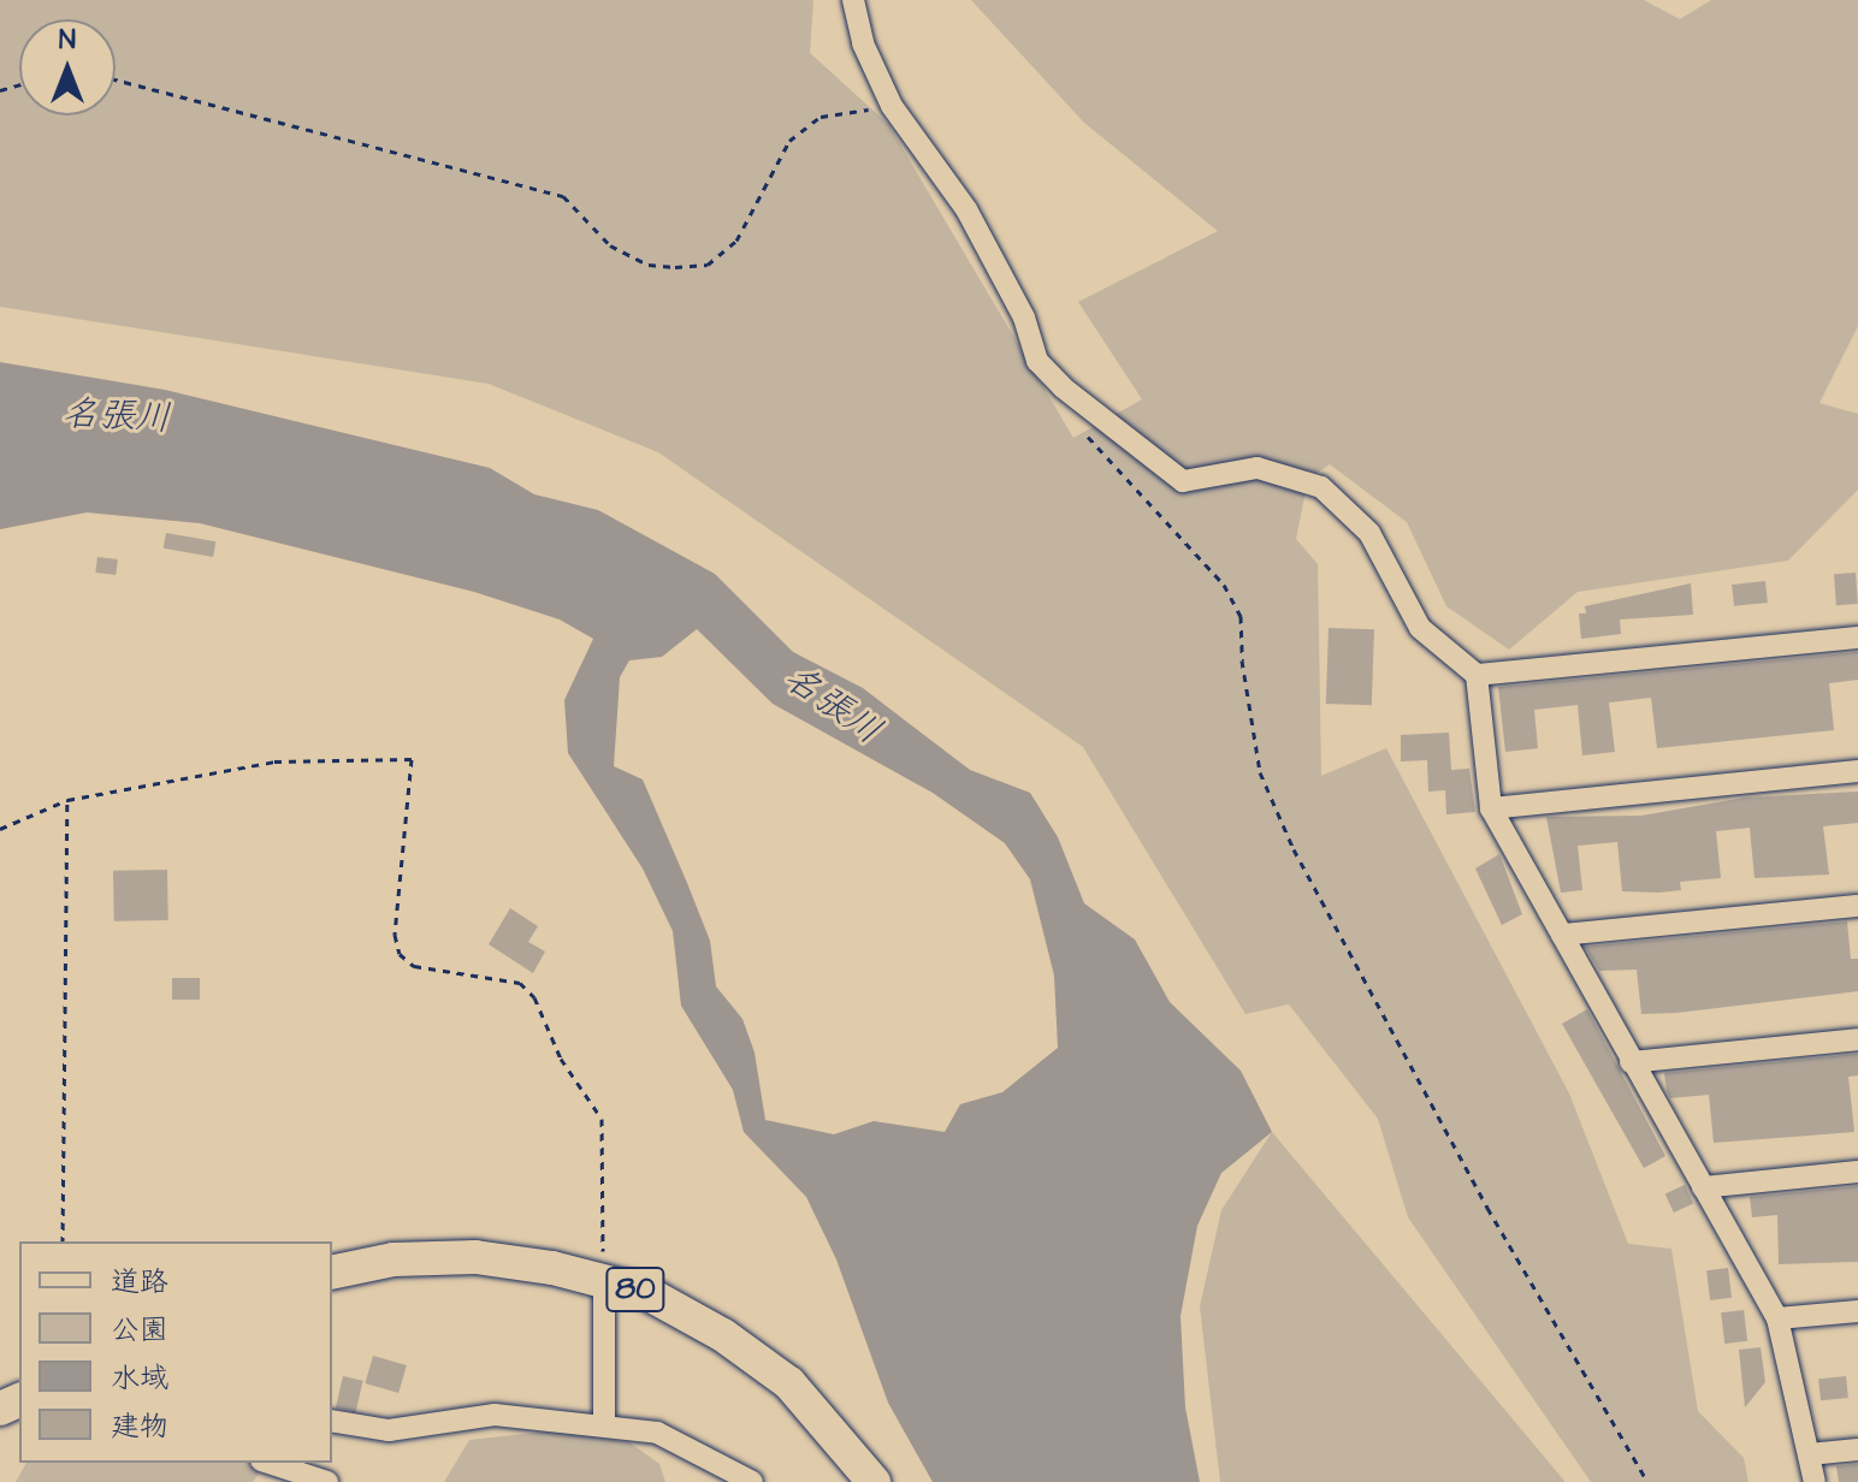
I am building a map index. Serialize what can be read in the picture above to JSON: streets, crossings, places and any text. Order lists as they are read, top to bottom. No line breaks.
{"streets":{"main road":["80"]},"water":["名張川"],"legend":["道路","公園","水域","建物"],"north":"top"}
